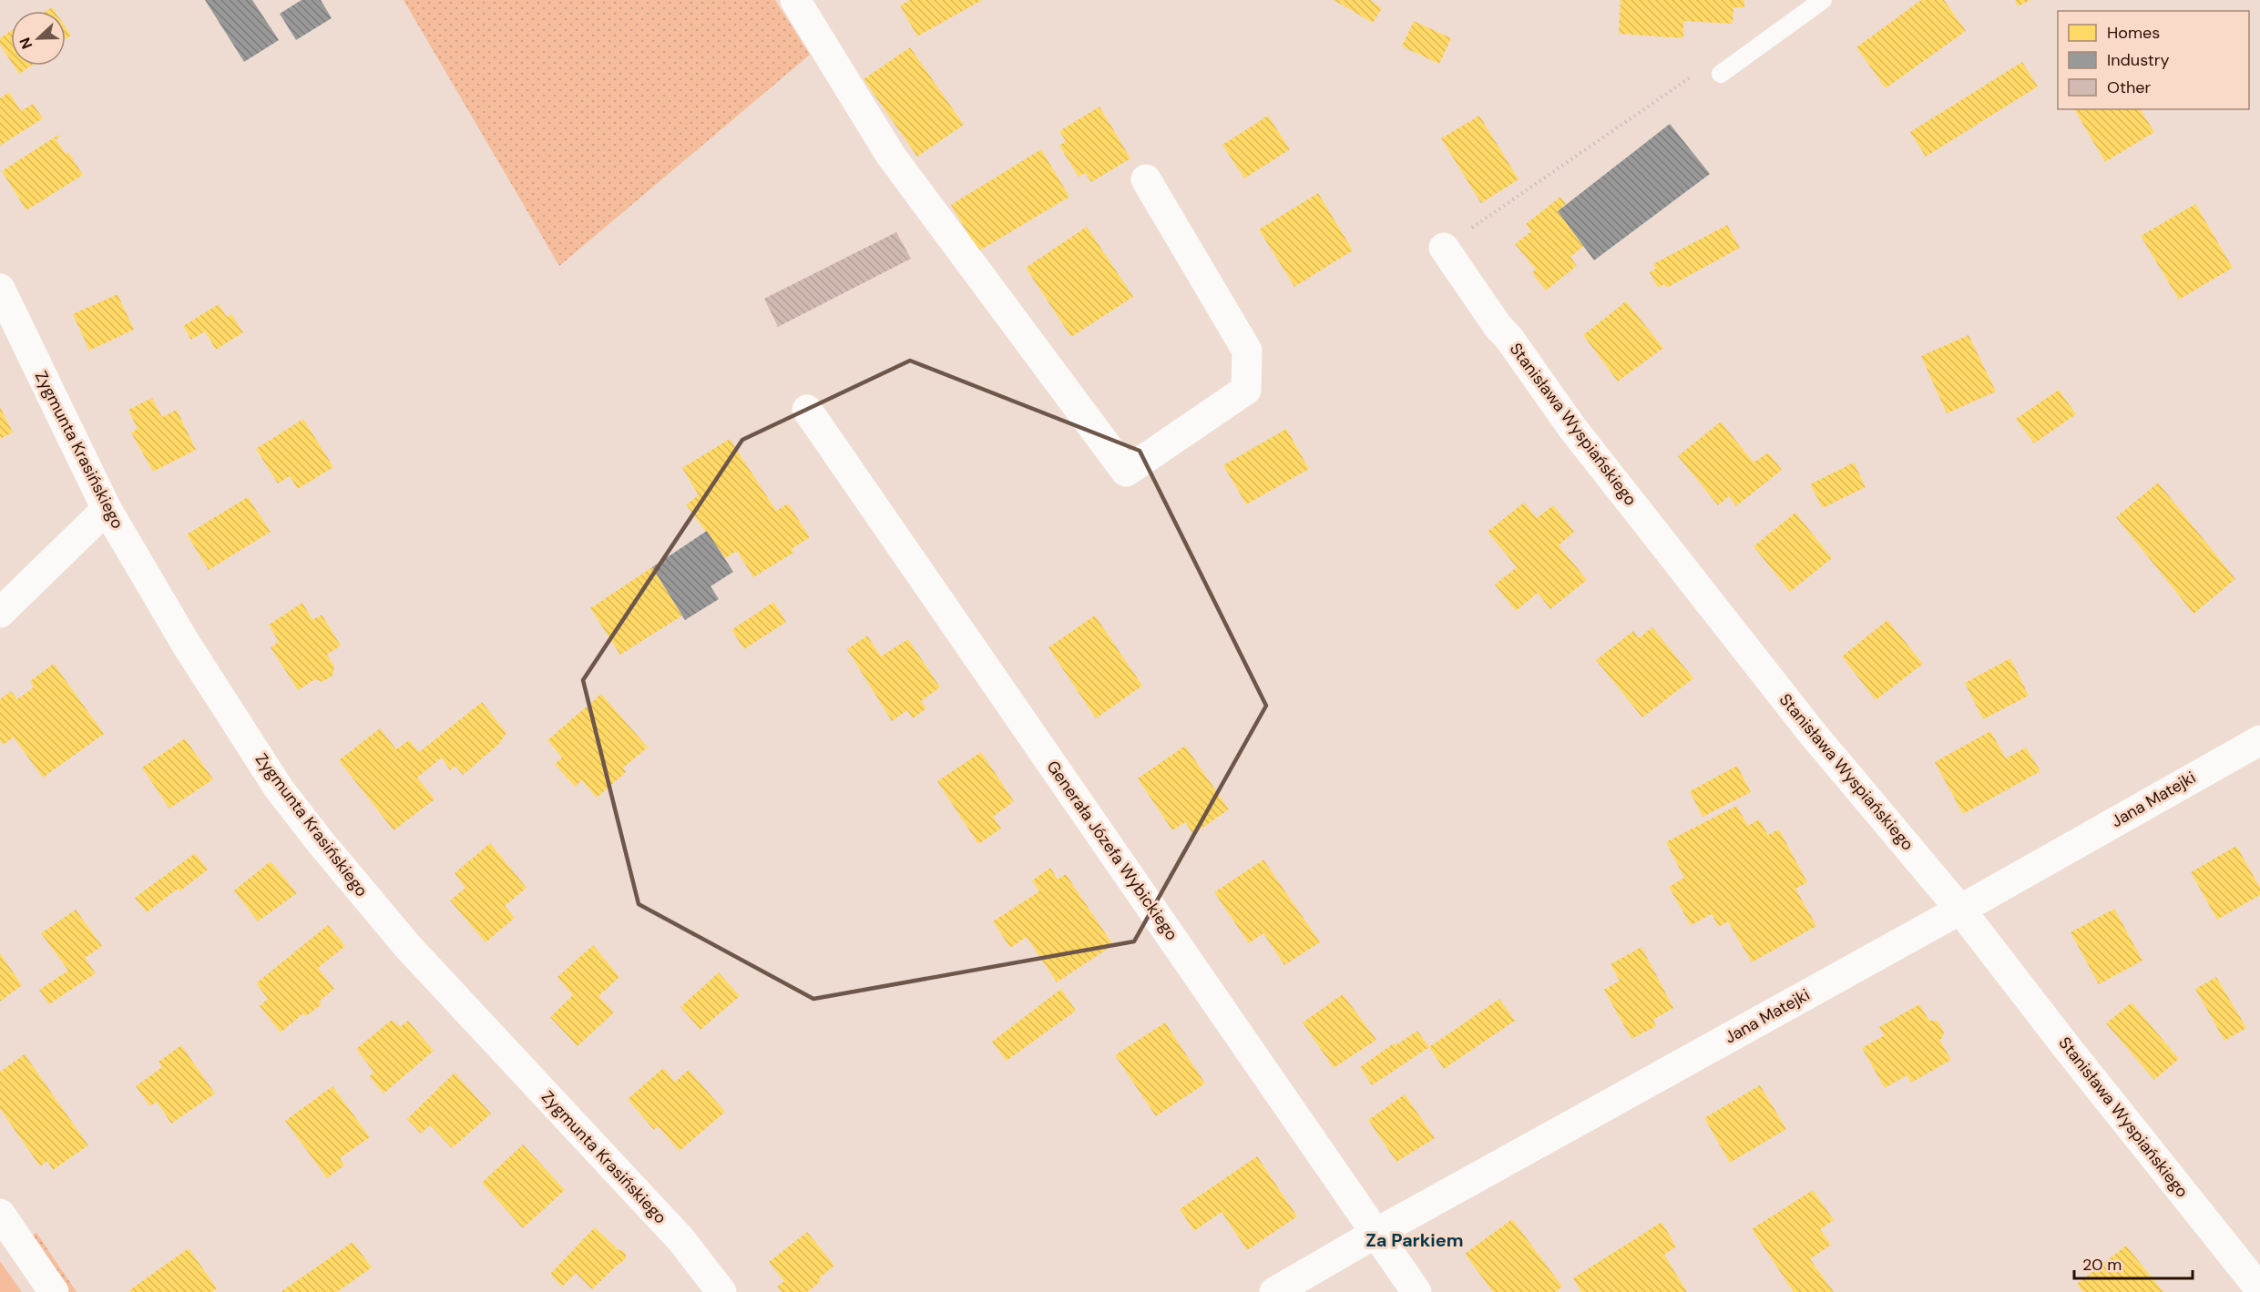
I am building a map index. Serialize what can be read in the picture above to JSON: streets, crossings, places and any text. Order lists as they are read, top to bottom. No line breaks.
{"streets":{"street":["Stanisława Wyspiańskiego","Zygmunta Krasińskiego","Jana Matejki","Generała Józefa Wybickiego"]},"crossings":[["Stanisława Wyspiańskiego","Jana Matejki"],["Jana Matejki","Generała Józefa Wybickiego"]],"districts":["Za Parkiem"],"legend":["Homes","Industry","Other"],"scale_bar":"20 m","north":"left"}
